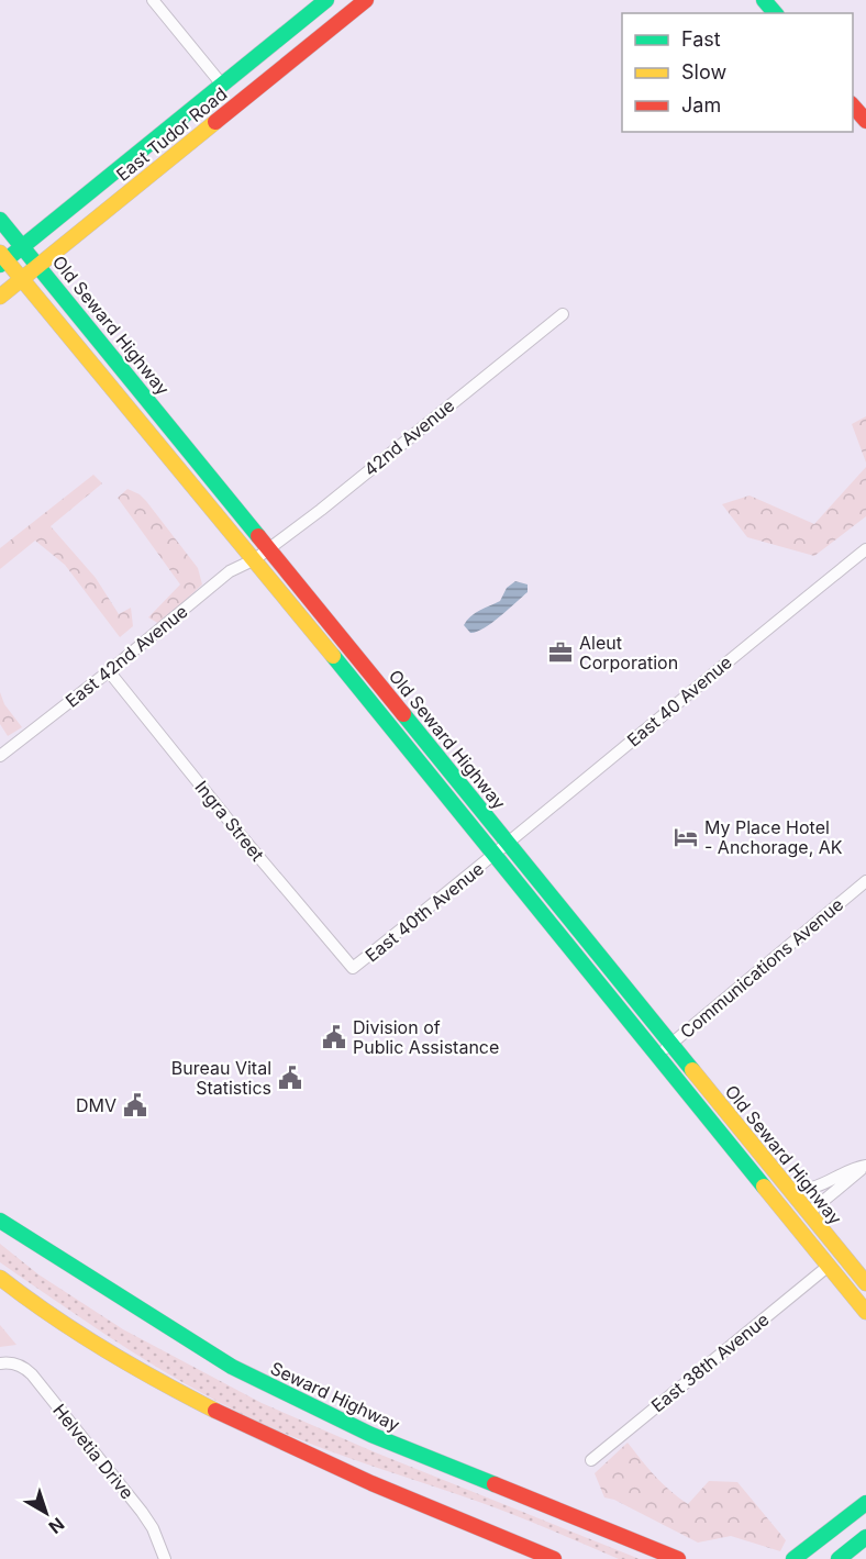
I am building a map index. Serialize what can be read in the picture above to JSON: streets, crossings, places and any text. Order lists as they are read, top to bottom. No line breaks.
{"streets":{"main road":["East Tudor Road","Old Seward Highway","Seward Highway"],"street":["42nd Avenue","East 42nd Avenue","East 40 Avenue","Ingra Street","East 40th Avenue","Communications Avenue","East 38th Avenue","Helvetia Drive"]},"crossings":[["East Tudor Road","Old Seward Highway"],["Old Seward Highway","42nd Avenue"],["Old Seward Highway","East 42nd Avenue"],["Old Seward Highway","East 40 Avenue"],["Old Seward Highway","East 40th Avenue"],["Old Seward Highway","Communications Avenue"],["Old Seward Highway","East 38th Avenue"],["42nd Avenue","East 42nd Avenue"],["East 42nd Avenue","Ingra Street"],["East 40 Avenue","East 40th Avenue"],["Ingra Street","East 40th Avenue"]],"places":{"office":["Aleut Corporation"],"hotel":["My Place Hotel - Anchorage, AK"],"public building":["Division of Public Assistance","Bureau Vital Statistics","DMV"]},"legend":["Fast","Slow","Jam"],"north":"bottom right"}
